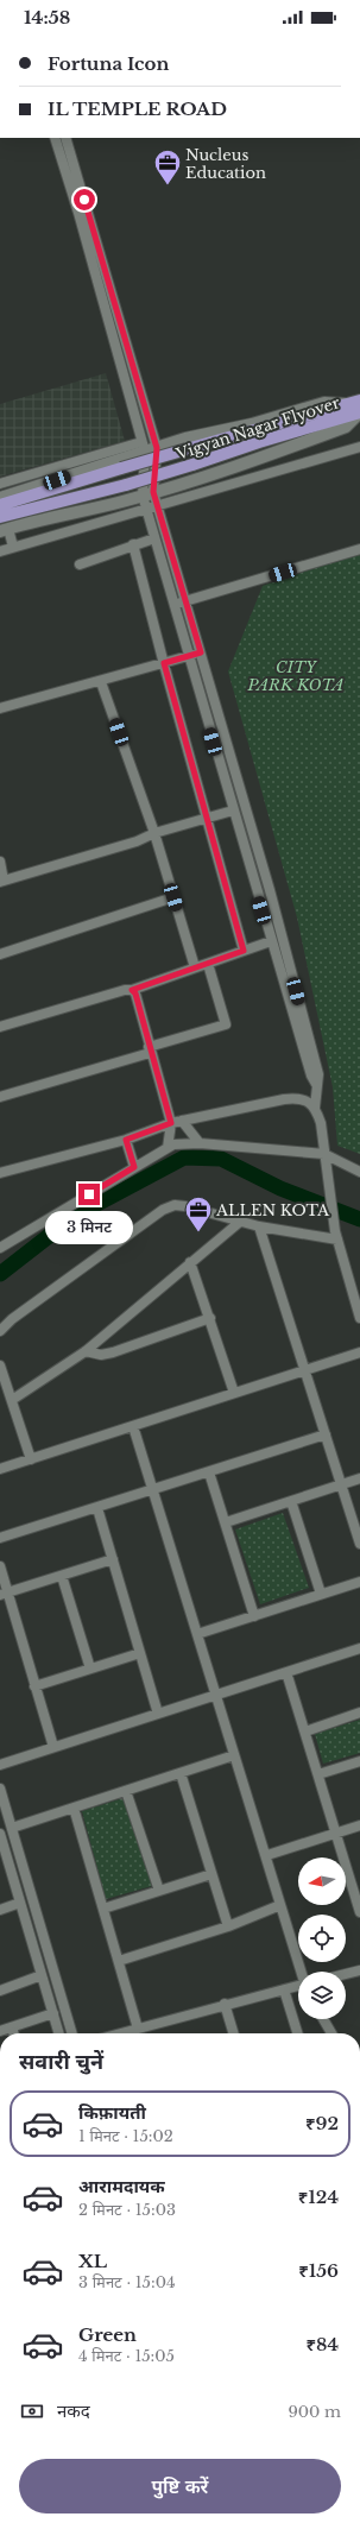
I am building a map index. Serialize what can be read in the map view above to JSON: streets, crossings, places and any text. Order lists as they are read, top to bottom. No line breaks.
{"streets":{"main road":["Vigyan Nagar Flyover"]},"parks":["CITY PARK KOTA"],"places":{"office":["Nucleus Education","ALLEN KOTA"]},"north":"left","page":{"status":"14:58","banner":["Fortuna Icon","IL TEMPLE ROAD"],"bubble":"3 मिनट","heading":"सवारी चुनें","list":[{"name":"किफ़ायती","note":"1 मिनट · 15:02","value":"₹92"},{"name":"आरामदायक","note":"2 मिनट · 15:03","value":"₹124"},{"name":"XL","note":"3 मिनट · 15:04","value":"₹156"},{"name":"Green","note":"4 मिनट · 15:05","value":"₹84"}],"pay":["नकद","900 m"],"buttons":"पुष्टि करें"}}
